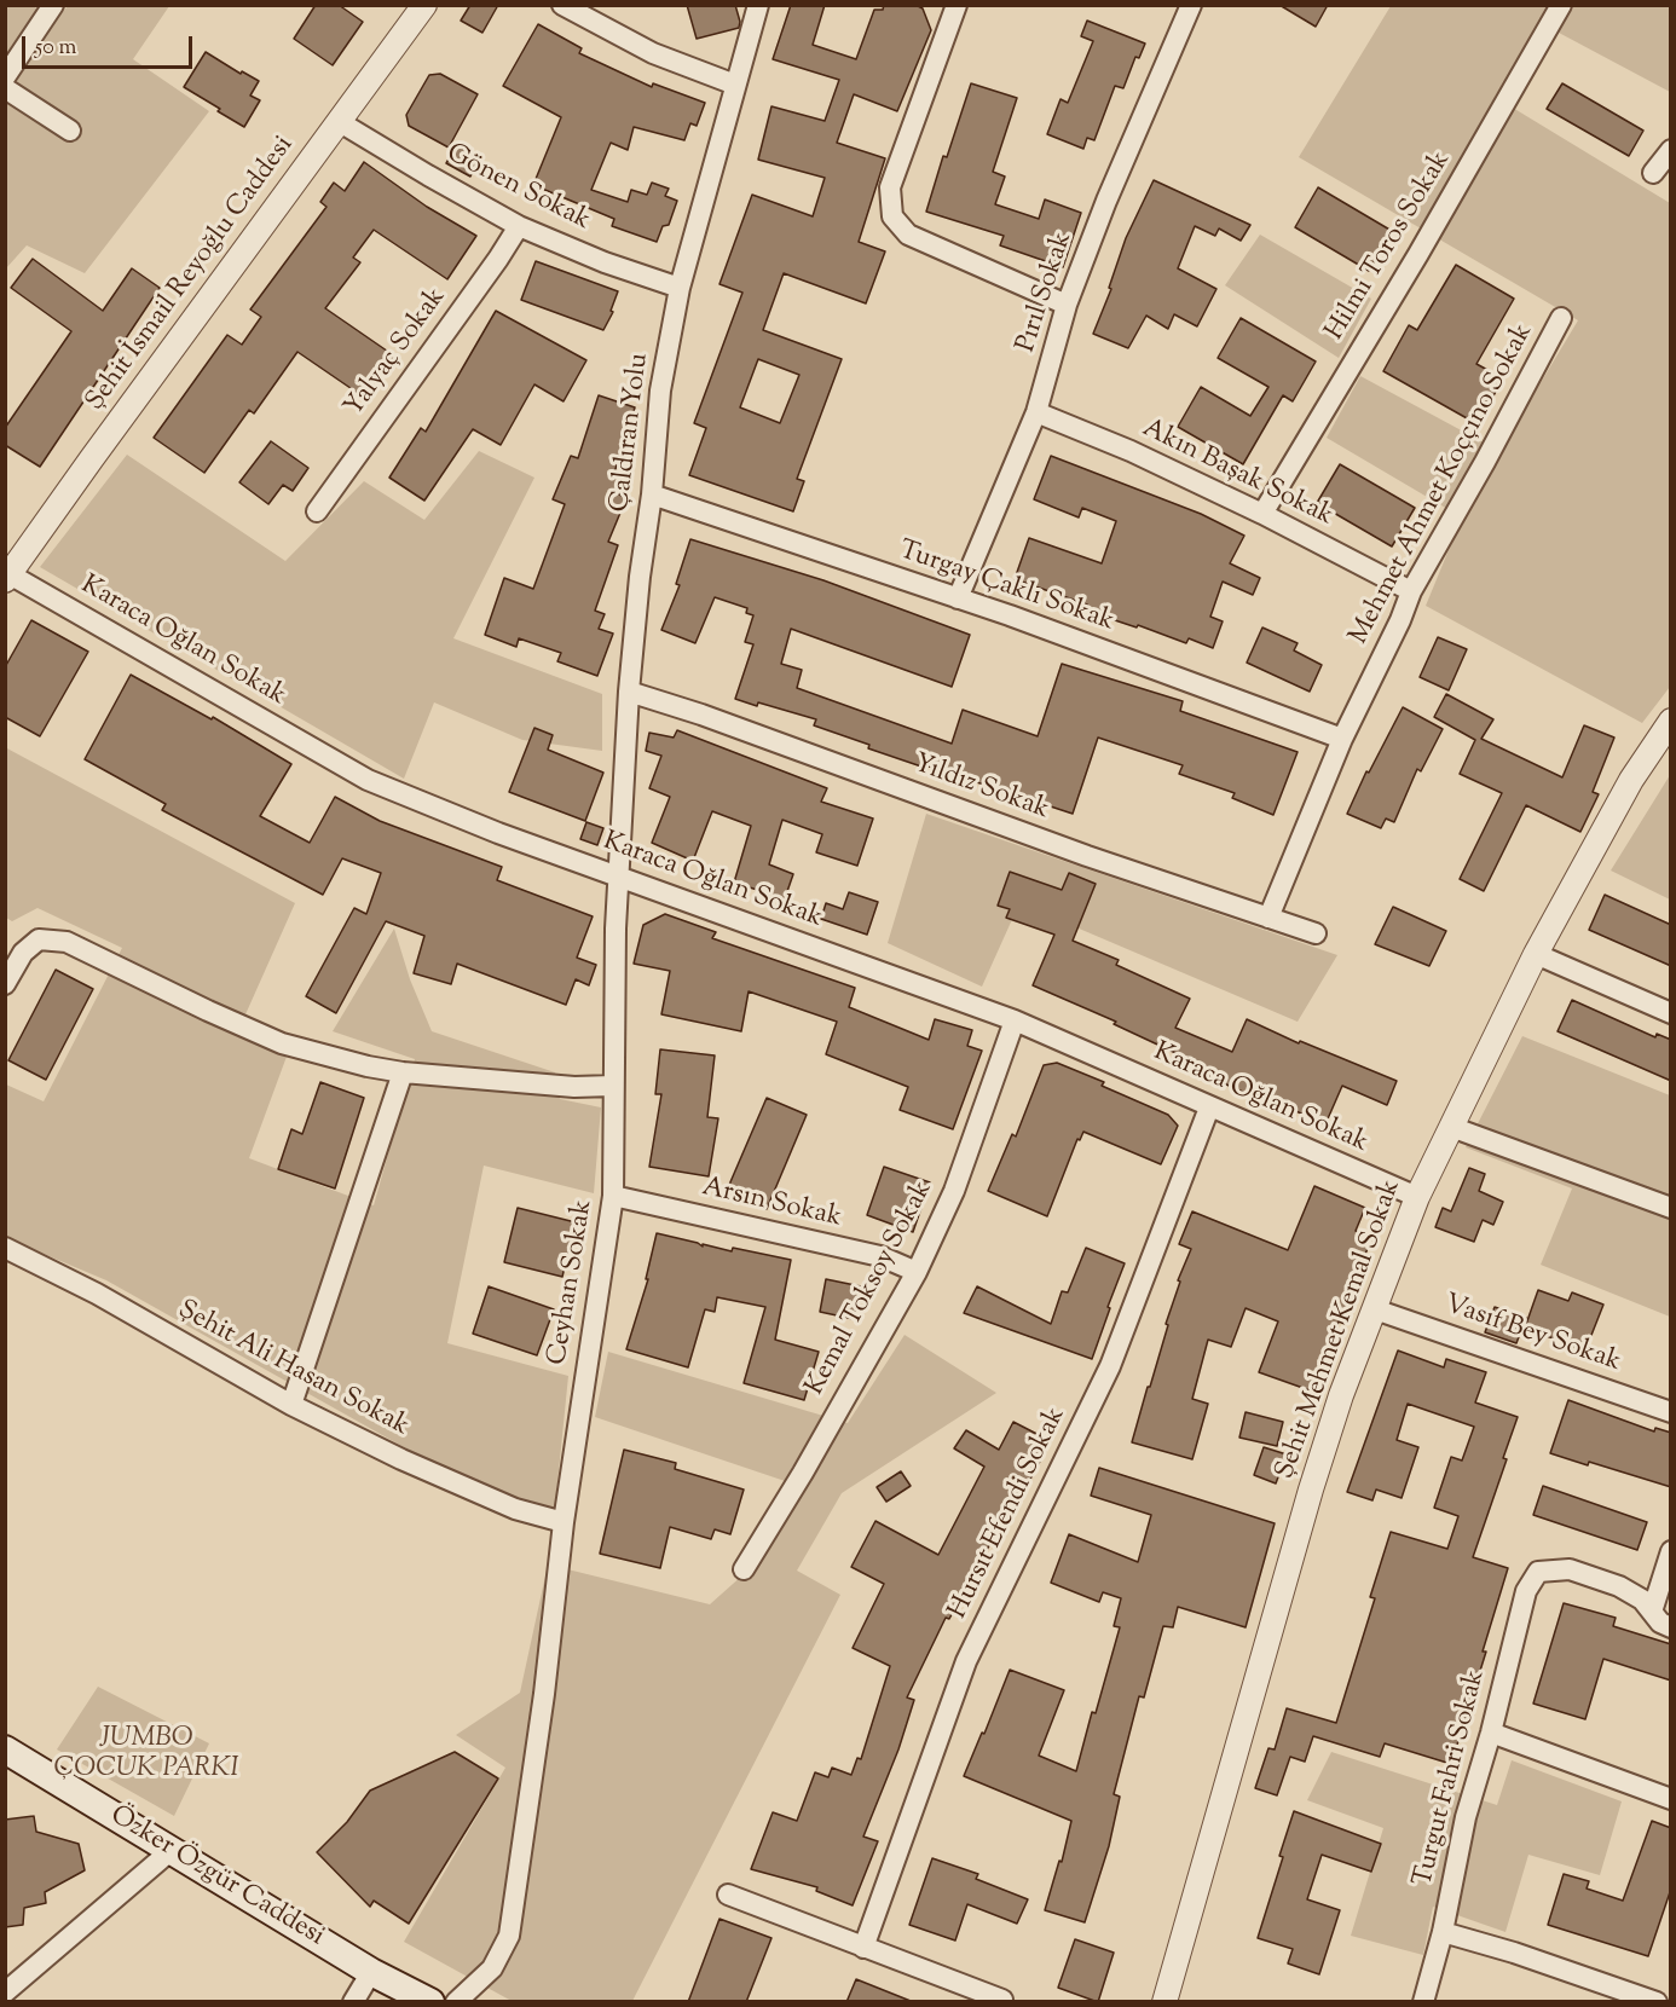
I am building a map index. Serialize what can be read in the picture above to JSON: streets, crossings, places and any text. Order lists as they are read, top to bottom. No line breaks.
{"streets":{"main road":["Özker Özgür Caddesi"],"street":["Gönen Sokak","Hilmi Toros Sokak","Şehit İsmail Reyoğlu Caddesi","Pırıl Sokak","Yalyaç Sokak","Çaldıran Yolu","Akın Başak Sokak","Mehmet Ahmet Koççıno Sokak","Turgay Çaklı Sokak","Karaca Oğlan Sokak","Yıldız Sokak","Arsın Sokak","Ceyhan Sokak","Kemal Toksoy Sokak","Şehit Mehmet Kemal Sokak","Vasıf Bey Sokak","Şehit Ali Hasan Sokak","Hursıt Efendi Sokak","Turgut Fahri Sokak"]},"crossings":[["Gönen Sokak","Şehit İsmail Reyoğlu Caddesi"],["Gönen Sokak","Yalyaç Sokak"],["Gönen Sokak","Çaldıran Yolu"],["Hilmi Toros Sokak","Akın Başak Sokak"],["Şehit İsmail Reyoğlu Caddesi","Karaca Oğlan Sokak"],["Pırıl Sokak","Akın Başak Sokak"],["Pırıl Sokak","Turgay Çaklı Sokak"],["Çaldıran Yolu","Turgay Çaklı Sokak"],["Çaldıran Yolu","Karaca Oğlan Sokak"],["Çaldıran Yolu","Yıldız Sokak"],["Çaldıran Yolu","Ceyhan Sokak"],["Akın Başak Sokak","Mehmet Ahmet Koççıno Sokak"],["Mehmet Ahmet Koççıno Sokak","Turgay Çaklı Sokak"],["Mehmet Ahmet Koççıno Sokak","Yıldız Sokak"],["Karaca Oğlan Sokak","Ceyhan Sokak"],["Karaca Oğlan Sokak","Kemal Toksoy Sokak"],["Karaca Oğlan Sokak","Şehit Mehmet Kemal Sokak"],["Karaca Oğlan Sokak","Hursıt Efendi Sokak"],["Arsın Sokak","Ceyhan Sokak"],["Arsın Sokak","Kemal Toksoy Sokak"],["Ceyhan Sokak","Şehit Ali Hasan Sokak"],["Şehit Mehmet Kemal Sokak","Vasıf Bey Sokak"]],"parks":["JUMBO ÇOCUK PARKI"],"scale_bar":"50 m"}
